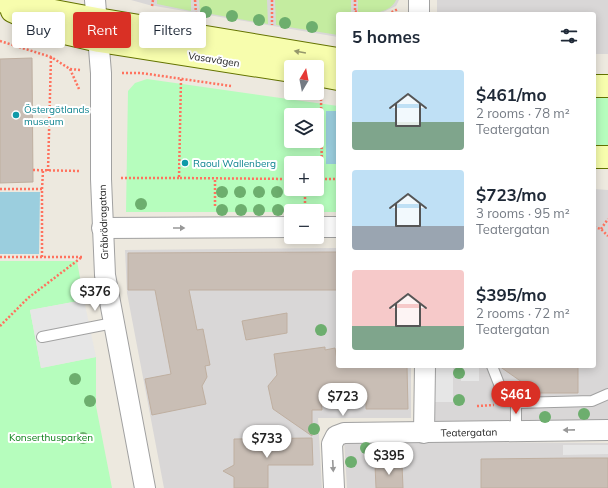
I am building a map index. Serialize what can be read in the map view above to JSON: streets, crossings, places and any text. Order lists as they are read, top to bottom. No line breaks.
{"streets":{"main road":["Vasavägen"],"street":["Gråbrödragatan","Teatergatan"]},"one_way":["Teatergatan"],"parks":["Konserthusparken"],"places":["Östergötlands museum","Raoul Wallenberg"],"north":"top","page":{"chip":["Buy","Rent","Filters"],"heading":"5 homes","map_buttons":["+","−"],"list":[{"name":"$461/mo","note":"2 rooms · 78 m² · Teatergatan"},{"name":"$723/mo","note":"3 rooms · 95 m² · Teatergatan"},{"name":"$395/mo","note":"2 rooms · 72 m² · Teatergatan"}],"price":["$376","$461","$723","$733","$395"]}}
